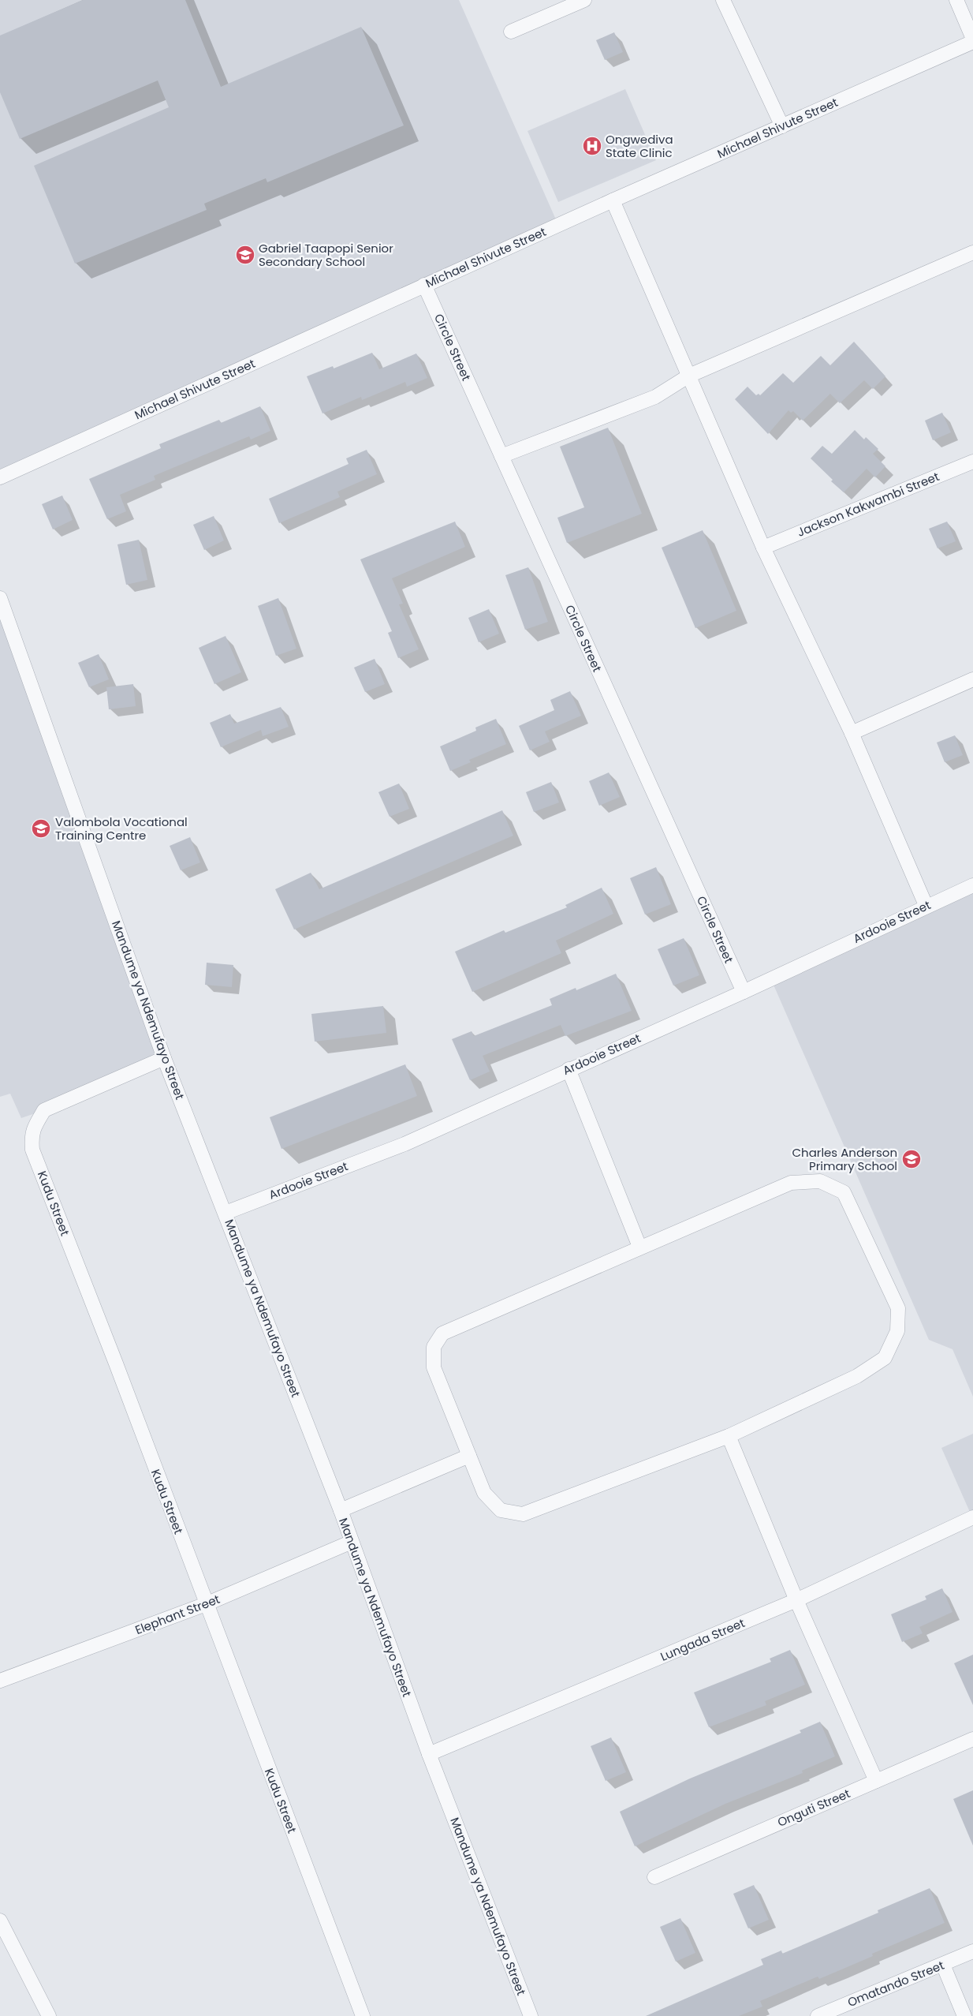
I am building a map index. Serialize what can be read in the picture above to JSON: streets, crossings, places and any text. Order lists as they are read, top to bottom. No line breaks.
{"streets":{"street":["Michael Shivute Street","Circle Street","Jackson Kakwambi Street","Ardooie Street","Mandume ya Ndemufayo Street","Kudu Street","Elephant Street","Lungada Street","Onguti Street","Omatando Street"]},"crossings":[["Michael Shivute Street","Circle Street"],["Circle Street","Ardooie Street"],["Ardooie Street","Mandume ya Ndemufayo Street"],["Mandume ya Ndemufayo Street","Kudu Street"],["Mandume ya Ndemufayo Street","Elephant Street"],["Mandume ya Ndemufayo Street","Lungada Street"],["Kudu Street","Elephant Street"]],"places":{"hospital":["Ongwediva State Clinic"],"school or university":["Gabriel Taapopi Senior Secondary School","Valombola Vocational Training Centre","Charles Anderson Primary School"]}}
